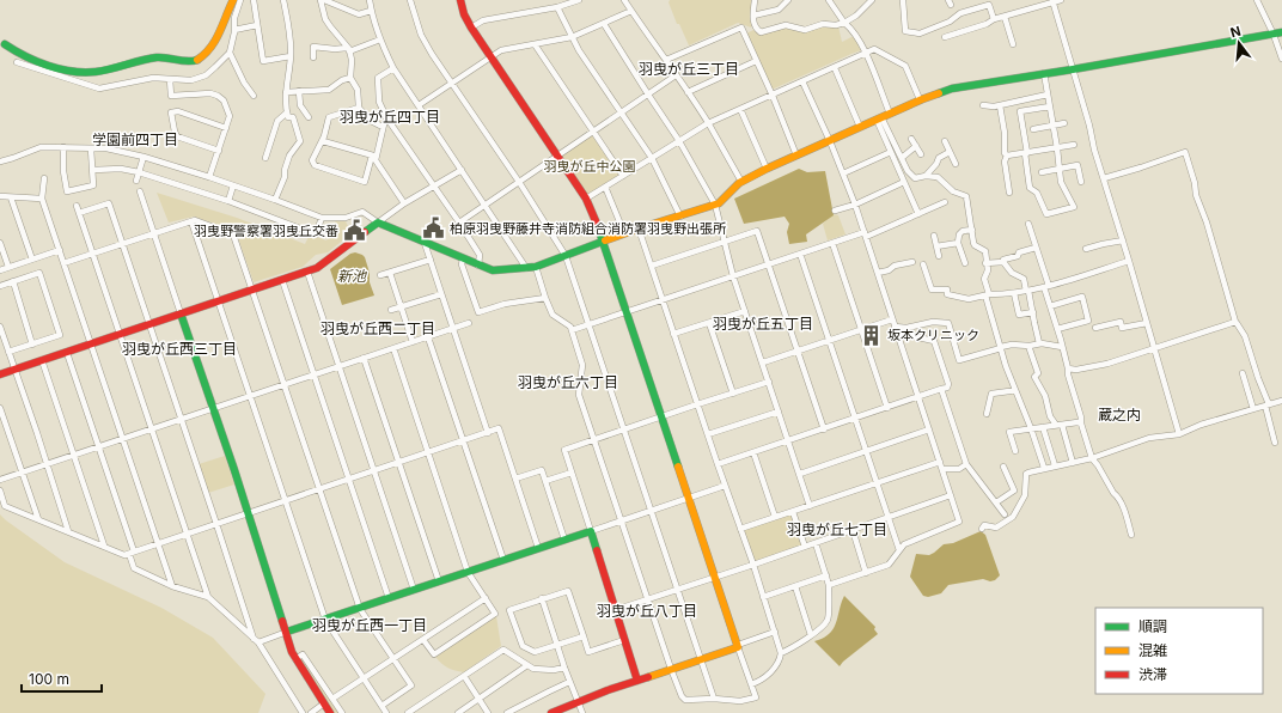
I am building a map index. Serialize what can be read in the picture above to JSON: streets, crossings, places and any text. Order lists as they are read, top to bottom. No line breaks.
{"districts":["羽曳が丘三丁目","羽曳が丘四丁目","学園前四丁目","羽曳が丘五丁目","羽曳が丘西二丁目","羽曳が丘西三丁目","羽曳が丘六丁目","蔵之内","羽曳が丘七丁目","羽曳が丘八丁目","羽曳が丘西一丁目"],"water":["新池"],"parks":["羽曳が丘中公園"],"places":{"public building":["柏原羽曳野藤井寺消防組合消防署羽曳野出張所","羽曳野警察署羽曳丘交番"],"building":["坂本クリニック"]},"legend":["順調","混雑","渋滞"],"scale_bar":"100 m","north":"top"}
